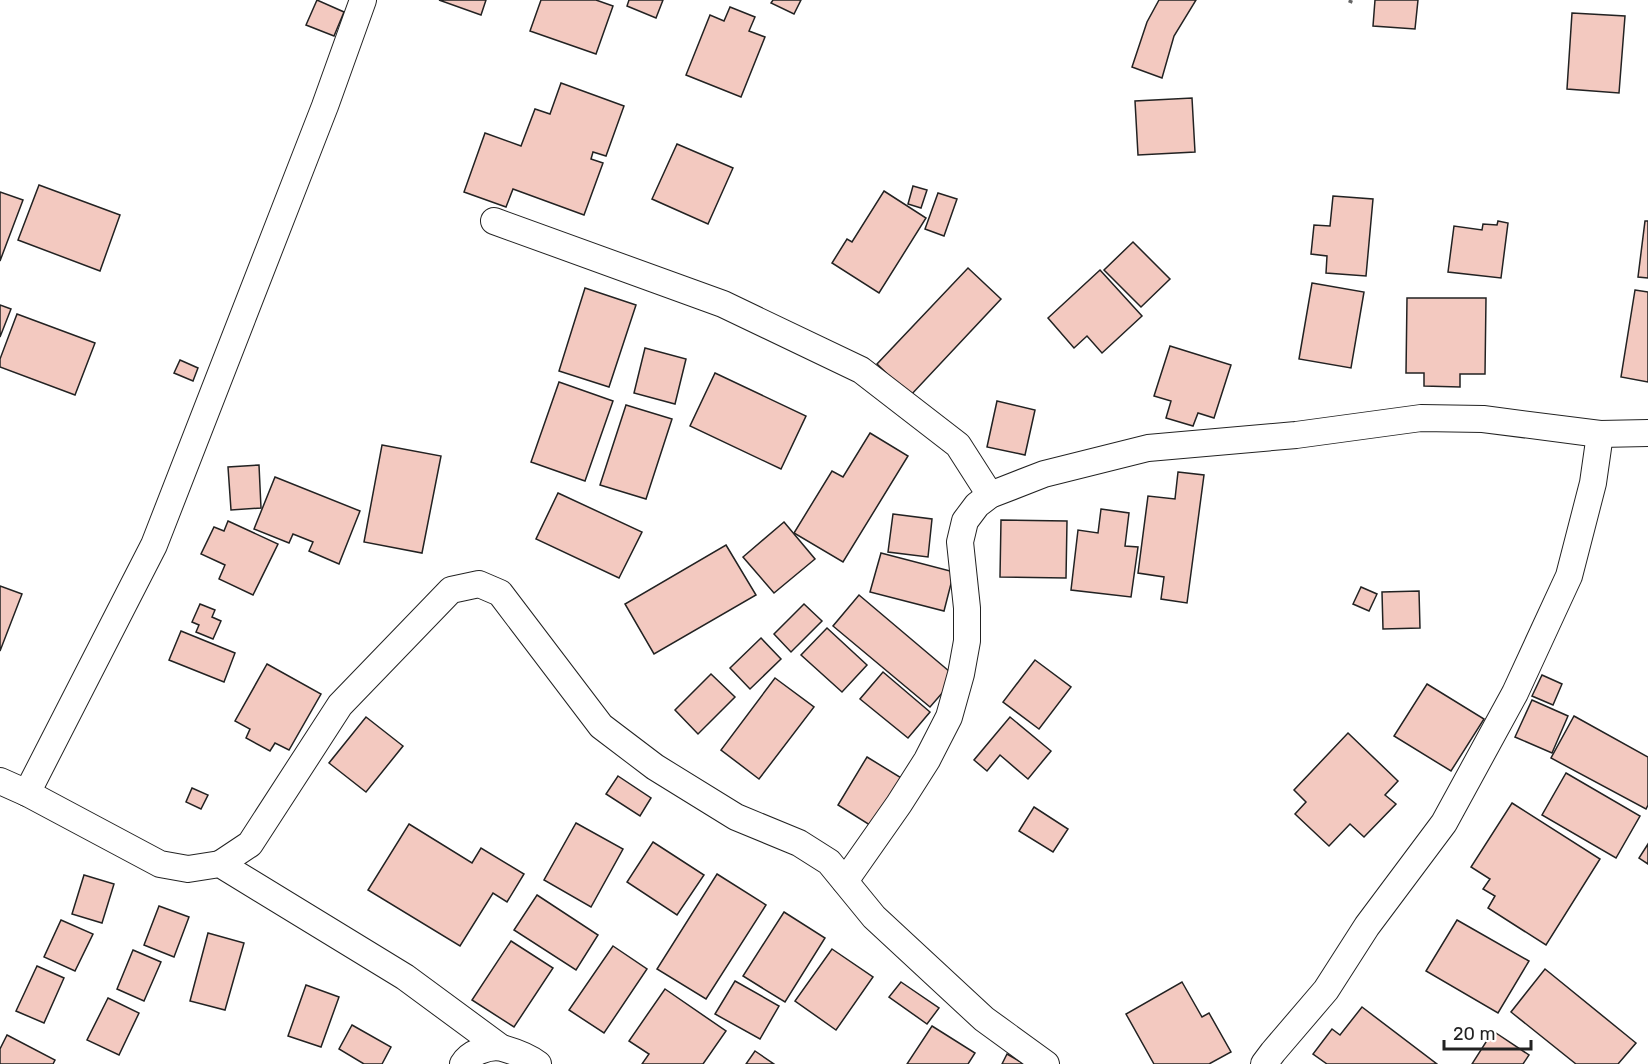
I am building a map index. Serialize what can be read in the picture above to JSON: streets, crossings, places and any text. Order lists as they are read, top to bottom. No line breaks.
{"scale_bar":"20 m"}
